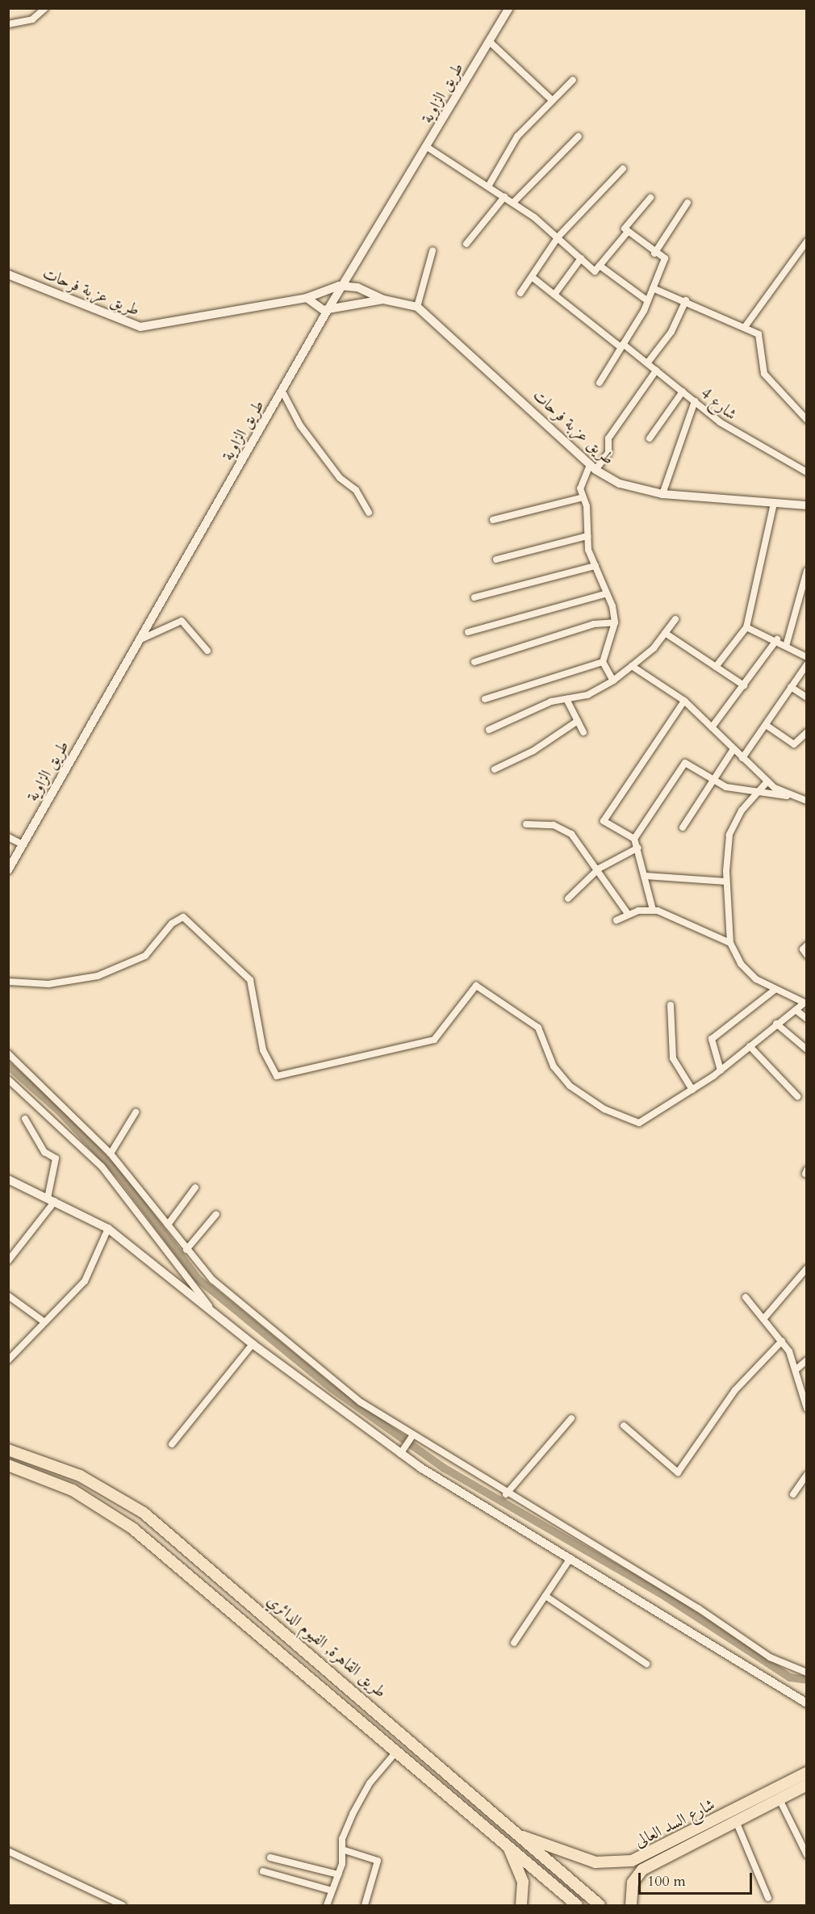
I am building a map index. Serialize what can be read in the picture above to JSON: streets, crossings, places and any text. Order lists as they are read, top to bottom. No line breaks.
{"streets":{"main road":["طريق القاهرة, الفيوم الدائري","شارع السد العالى"],"street":["طريق الزاوية","طريق عزبة فرحات","شارع 4"]},"crossings":[["طريق الزاوية","طريق عزبة فرحات"],["طريق القاهرة, الفيوم الدائري","شارع السد العالى"]],"scale_bar":"100 m"}
